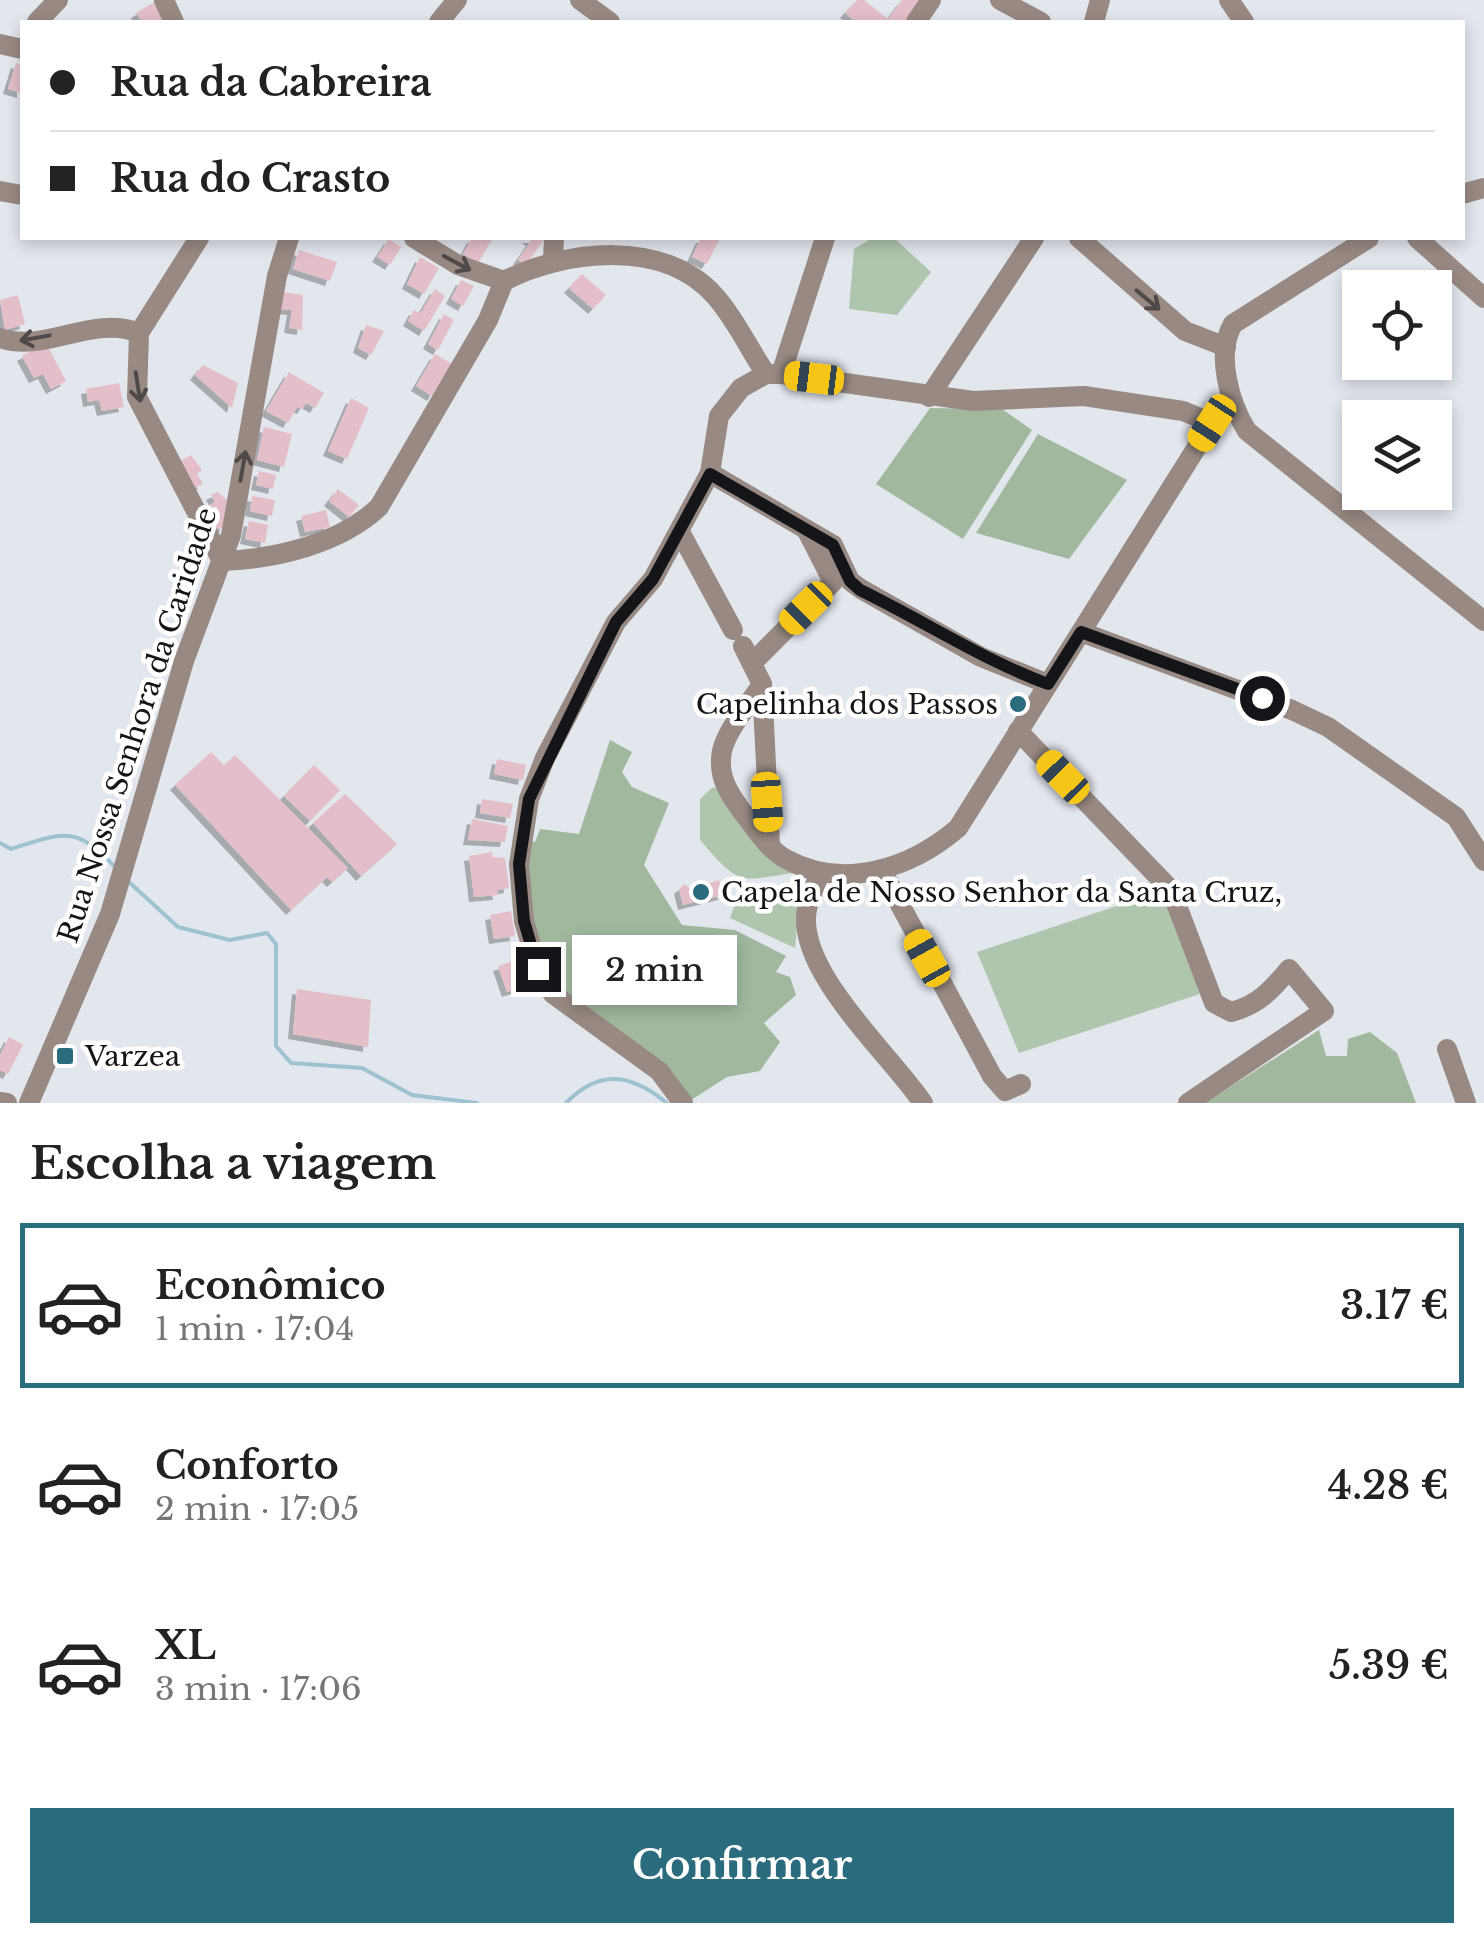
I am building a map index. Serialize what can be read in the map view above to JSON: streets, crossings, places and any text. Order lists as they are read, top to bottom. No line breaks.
{"streets":{"street":["Rua Nossa Senhora da Caridade"]},"places":{"other":["Capelinha dos Passos","Capela de Nosso Senhor da Santa Cruz,"],"transit":["Varzea"]},"page":{"banner":["Rua da Cabreira","Rua do Crasto"],"bubble":"2 min","heading":"Escolha a viagem","list":[{"name":"Econômico","note":"1 min · 17:04","value":"3.17 €"},{"name":"Conforto","note":"2 min · 17:05","value":"4.28 €"},{"name":"XL","note":"3 min · 17:06","value":"5.39 €"}],"buttons":"Confirmar"}}
